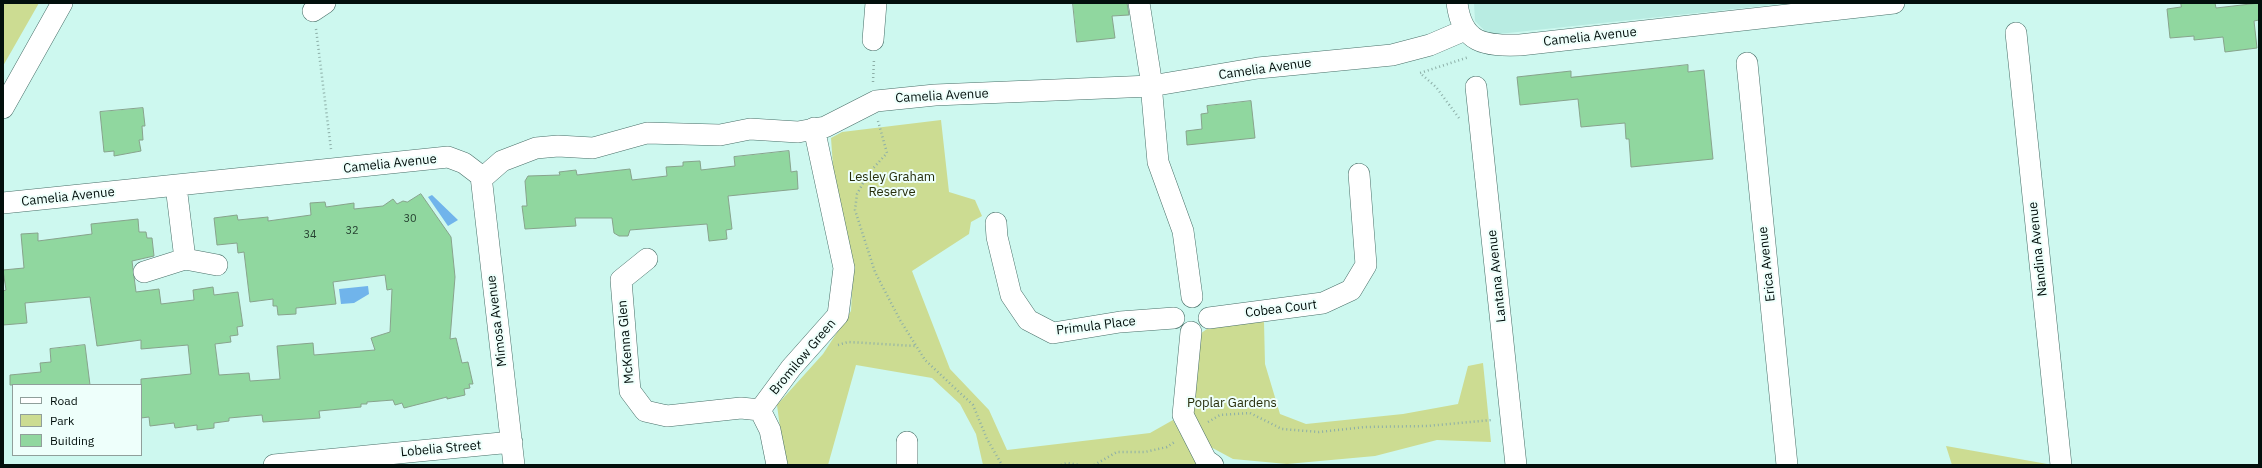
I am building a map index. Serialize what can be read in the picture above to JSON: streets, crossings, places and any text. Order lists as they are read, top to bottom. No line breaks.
{"streets":{"street":["Camelia Avenue","Nandina Avenue","Erica Avenue","Lantana Avenue","Cobea Court","Mimosa Avenue","Primula Place","McKenna Glen","Bromilow Green","Lobelia Street"]},"crossings":[["Camelia Avenue","Mimosa Avenue"],["Camelia Avenue","Bromilow Green"],["Cobea Court","Primula Place"],["Mimosa Avenue","Lobelia Street"],["McKenna Glen","Bromilow Green"]],"parks":["Lesley Graham Reserve","Poplar Gardens"],"house_numbers":["30","32","34"],"legend":["Road","Park","Building"]}
